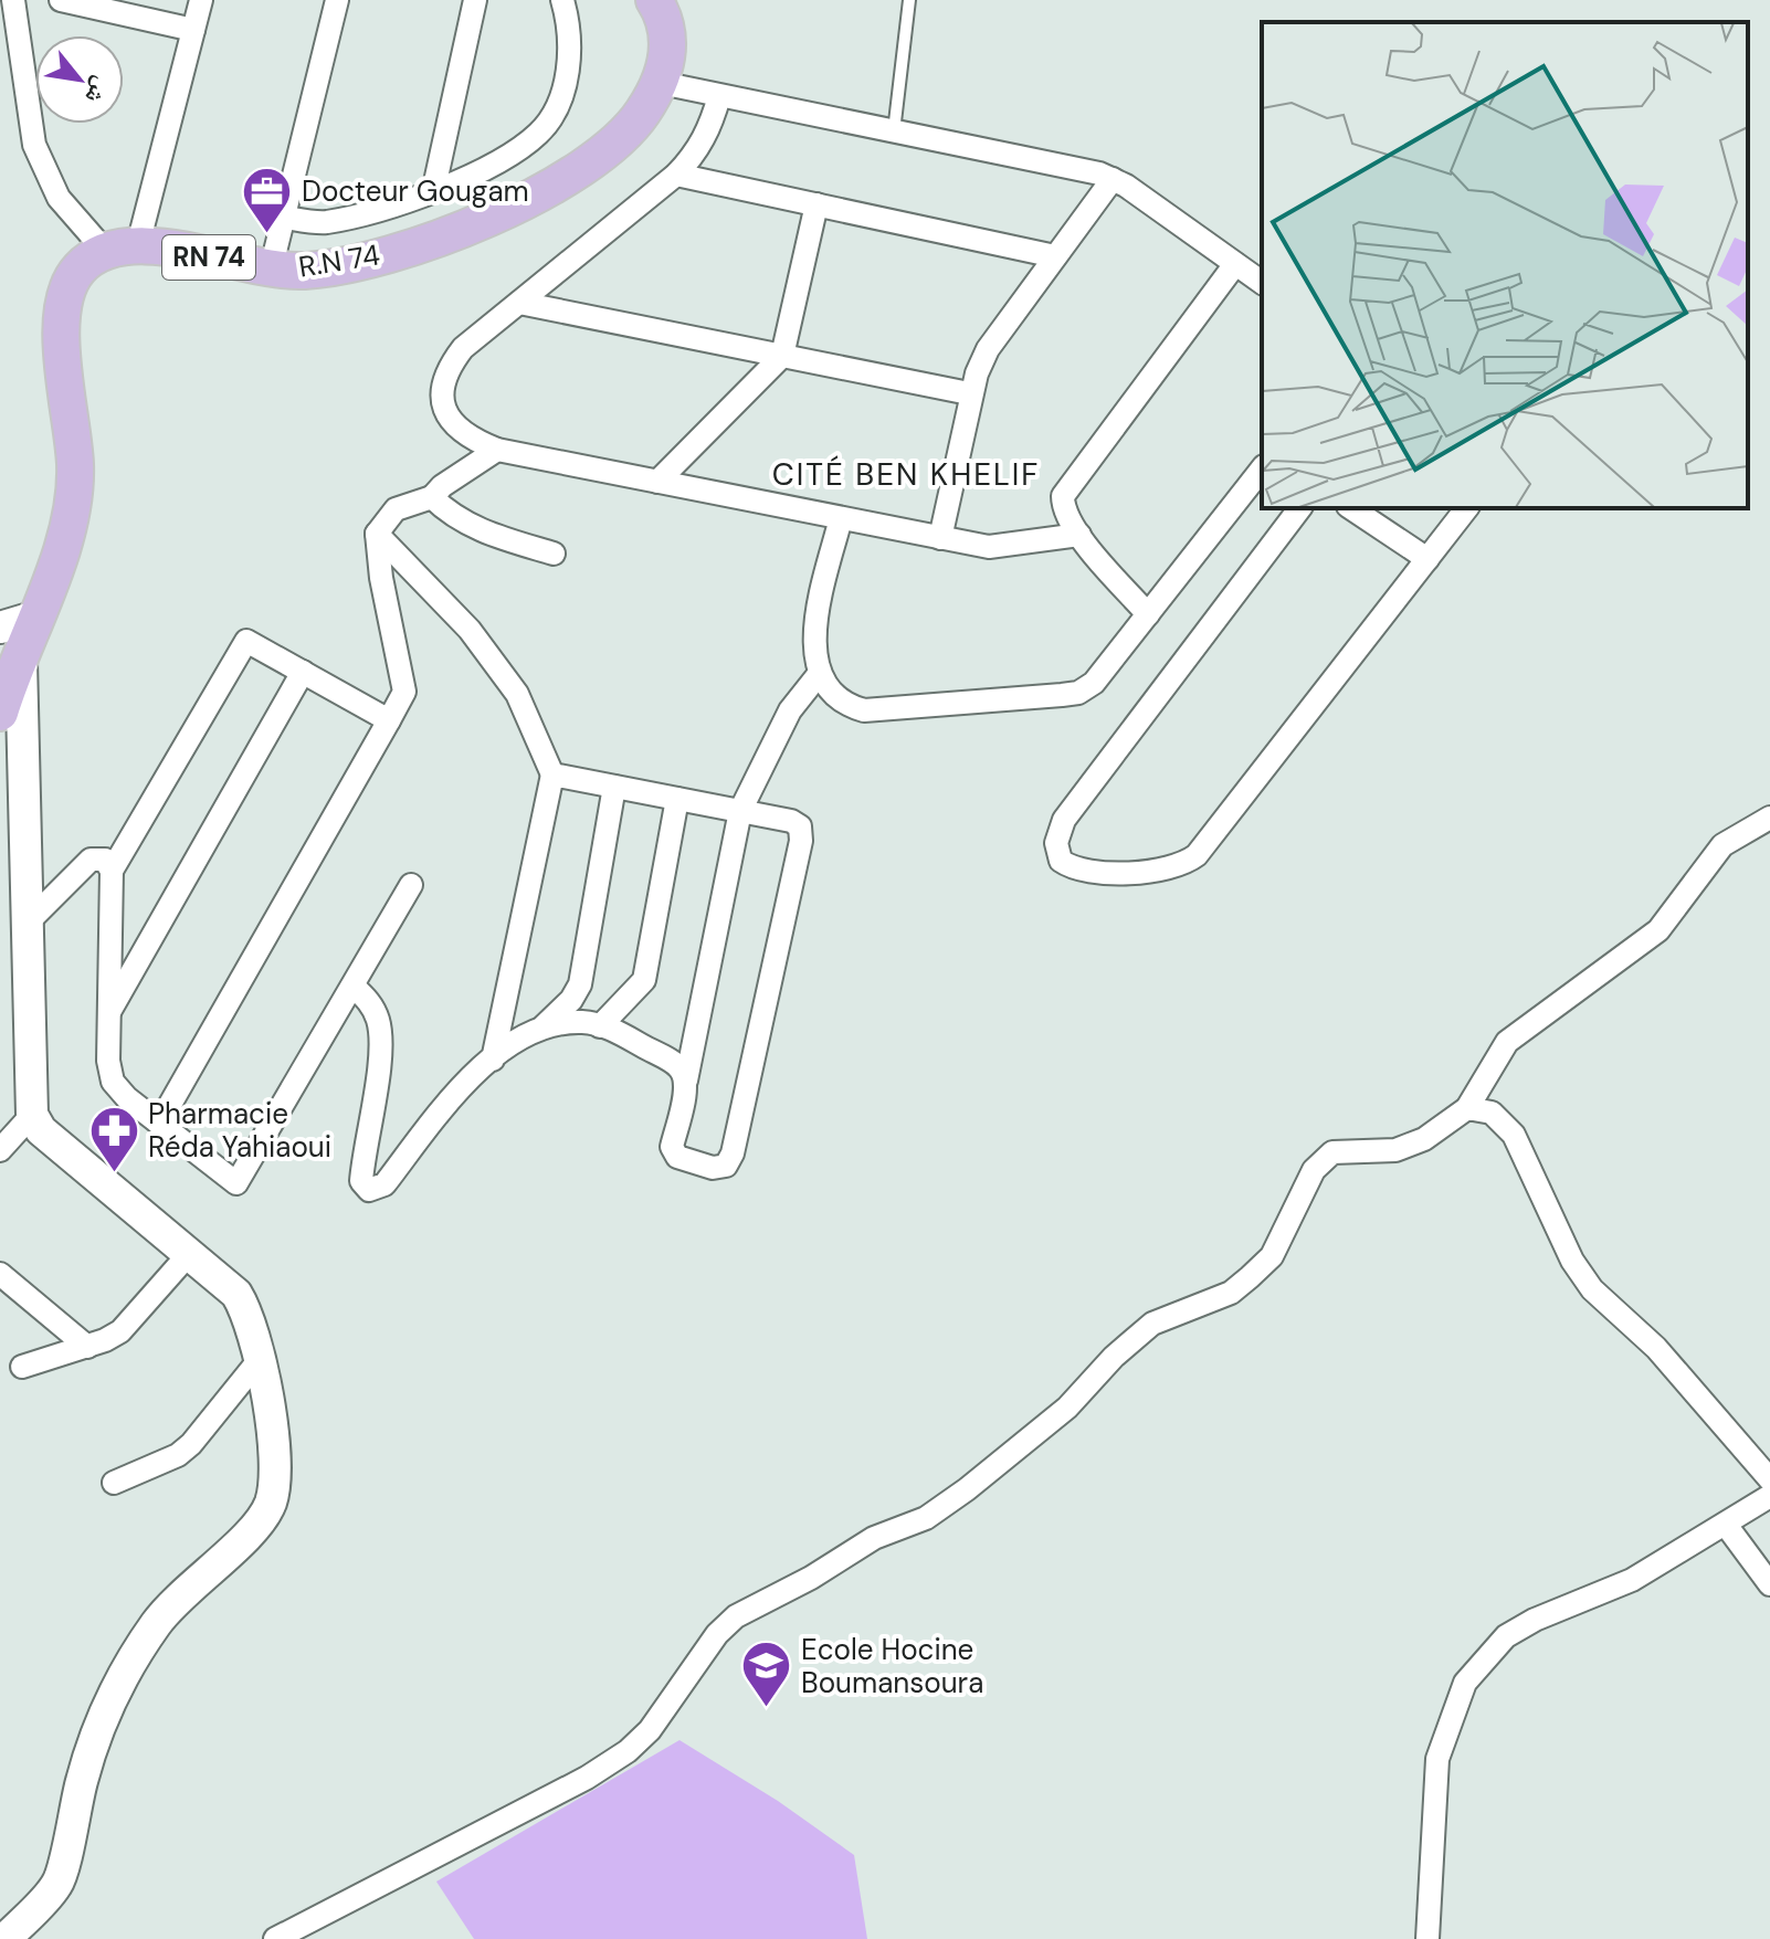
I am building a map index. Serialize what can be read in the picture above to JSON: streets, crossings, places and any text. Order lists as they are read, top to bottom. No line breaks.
{"streets":{"main road":["RN 74","R.N 74"]},"districts":["CITÉ BEN KHELIF"],"places":{"office":["Docteur Gougam"],"pharmacy":["Pharmacie Réda Yahiaoui"],"school or university":["Ecole Hocine Boumansoura"]},"north":"bottom right"}
